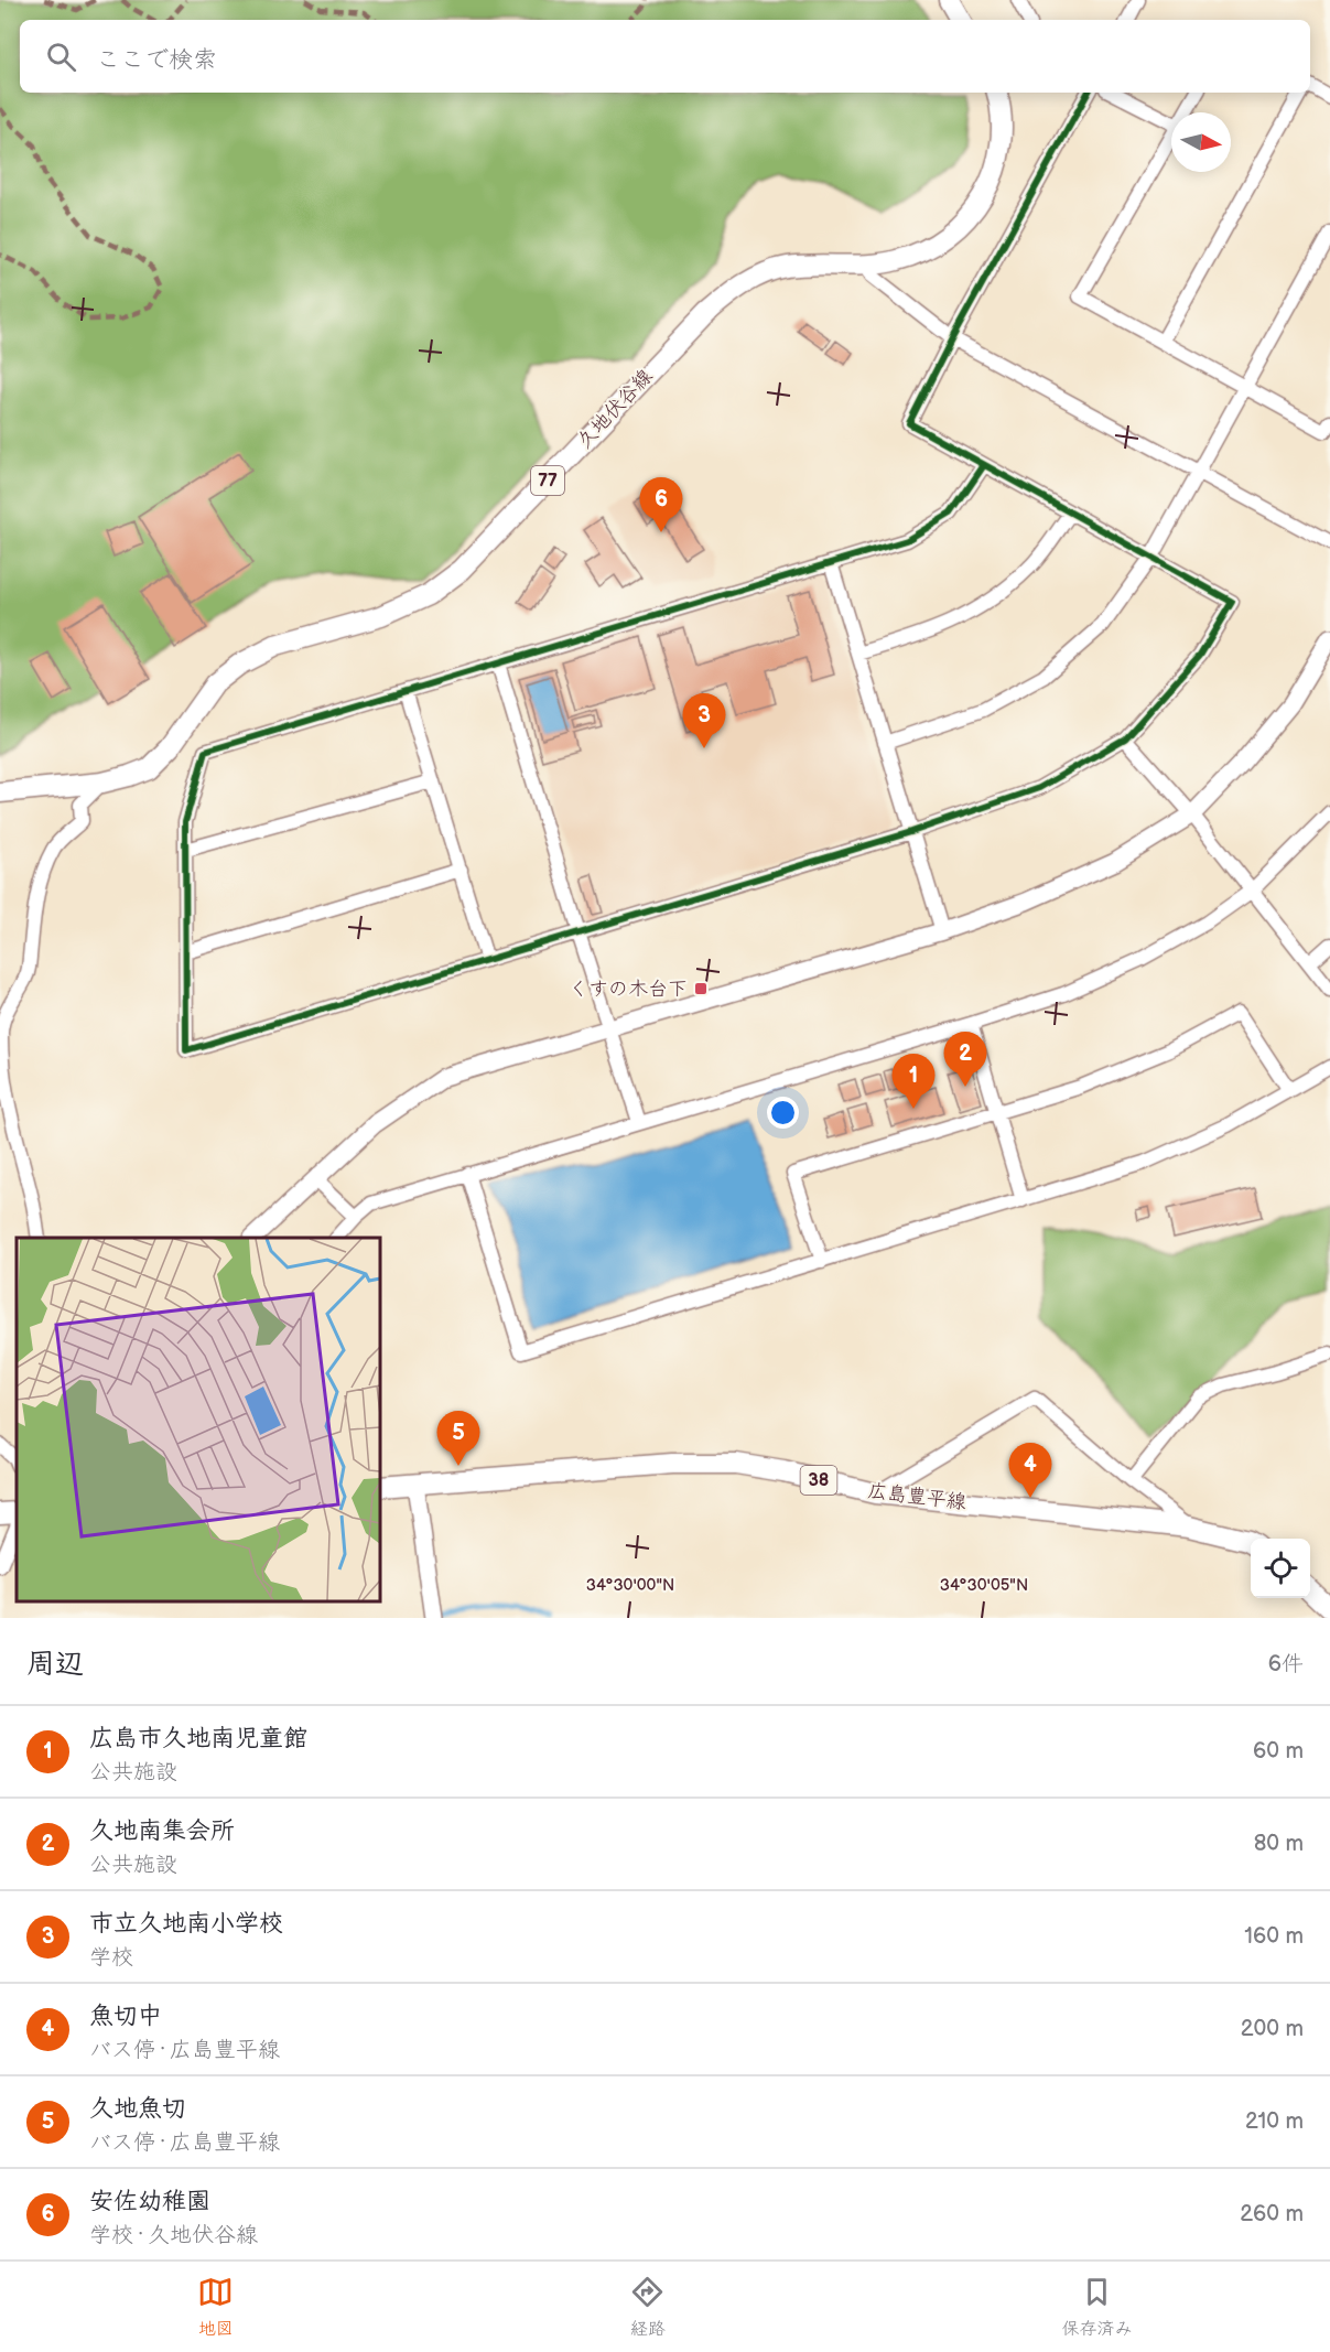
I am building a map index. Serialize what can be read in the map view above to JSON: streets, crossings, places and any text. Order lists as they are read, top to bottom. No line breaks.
{"streets":{"main road":["久地伏谷線","77","38","広島豊平線"]},"places":{"transit":["くすの木台下"]},"north":"right","page":{"search":"ここで検索","pins":["6","3","2","1","5","4"],"heading":["周辺","6件"],"list":[{"mark":"1","name":"広島市久地南児童館","note":"公共施設","value":"60 m"},{"mark":"2","name":"久地南集会所","note":"公共施設","value":"80 m"},{"mark":"3","name":"市立久地南小学校","note":"学校","value":"160 m"},{"mark":"4","name":"魚切中","note":"バス停 · 広島豊平線","value":"200 m"},{"mark":"5","name":"久地魚切","note":"バス停 · 広島豊平線","value":"210 m"},{"mark":"6","name":"安佐幼稚園","note":"学校 · 久地伏谷線","value":"260 m"}],"nav":["地図","経路","保存済み"]},"coordinates":["34°30'00\"N","34°30'05\"N"]}
